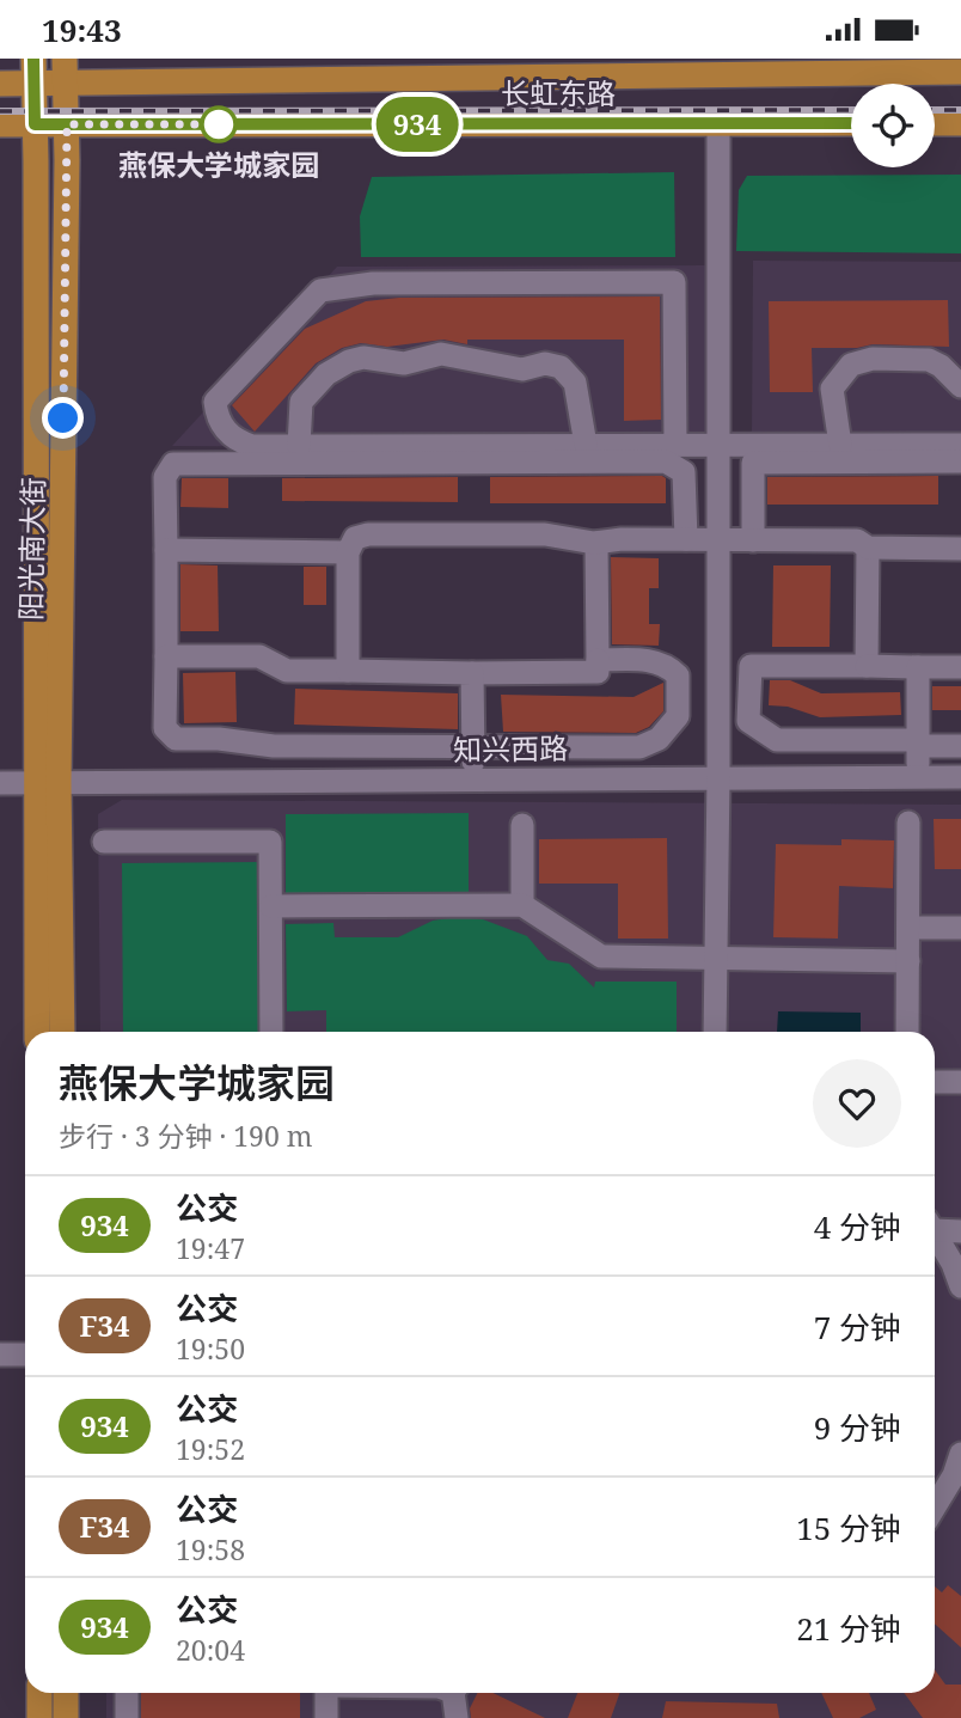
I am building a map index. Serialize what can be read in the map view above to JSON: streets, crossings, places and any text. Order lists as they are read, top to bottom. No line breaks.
{"streets":{"main road":["长虹东路","阳光南大街"],"street":["知兴西路"]},"crossings":[["长虹东路","阳光南大街"],["阳光南大街","知兴西路"]],"places":["燕保大学城家园"],"lines":["bus line 934"],"page":{"status":"19:43","on_map":"934","heading":["燕保大学城家园","步行 · 3 分钟 · 190 m"],"list":[{"mark":"934","name":"公交","note":"19:47","value":"4 分钟"},{"mark":"F34","name":"公交","note":"19:50","value":"7 分钟"},{"mark":"934","name":"公交","note":"19:52","value":"9 分钟"},{"mark":"F34","name":"公交","note":"19:58","value":"15 分钟"},{"mark":"934","name":"公交","note":"20:04","value":"21 分钟"}]}}
